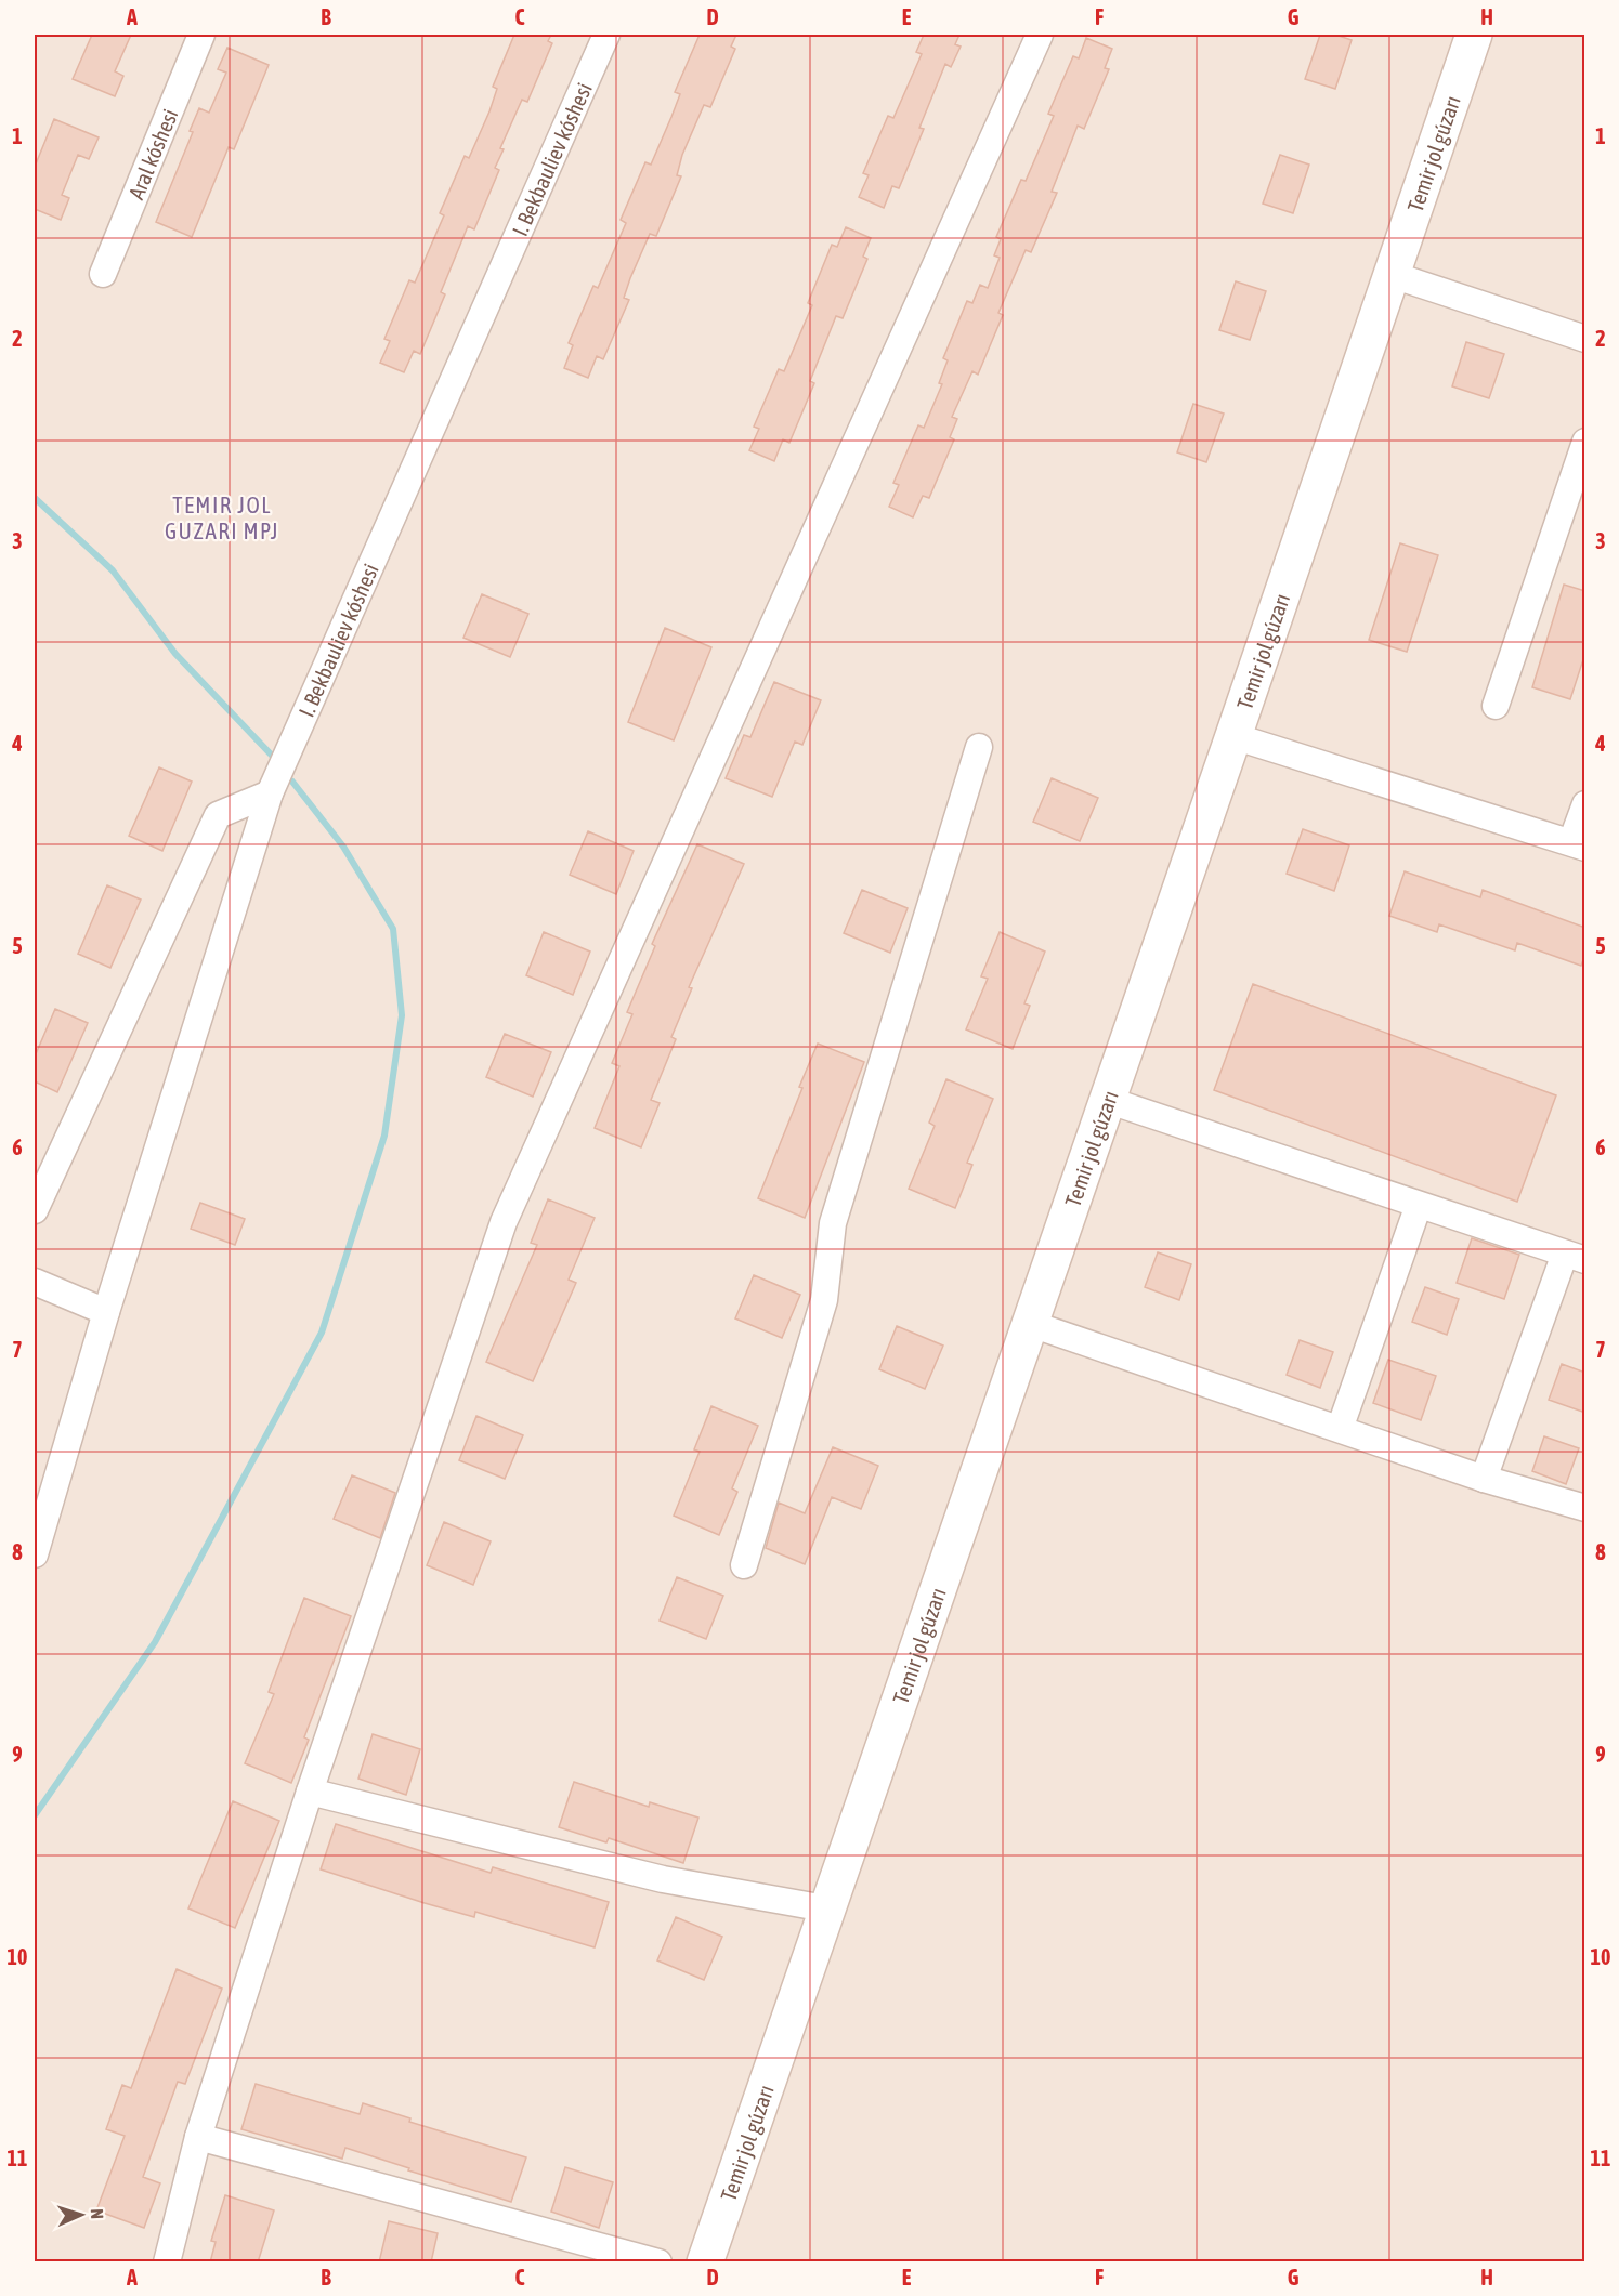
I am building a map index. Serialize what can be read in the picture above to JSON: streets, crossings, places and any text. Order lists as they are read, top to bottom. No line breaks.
{"streets":{"street":["Aral kóshesi","Temir jol gúzarı","I. Bekbauliev kóshesi"]},"districts":["TEMIR JOL GUZARI MPJ"],"north":"right","grid":{"columns":["A","B","C","D","E","F","G","H"],"rows":["1","2","3","4","5","6","7","8","9","10","11"]}}
